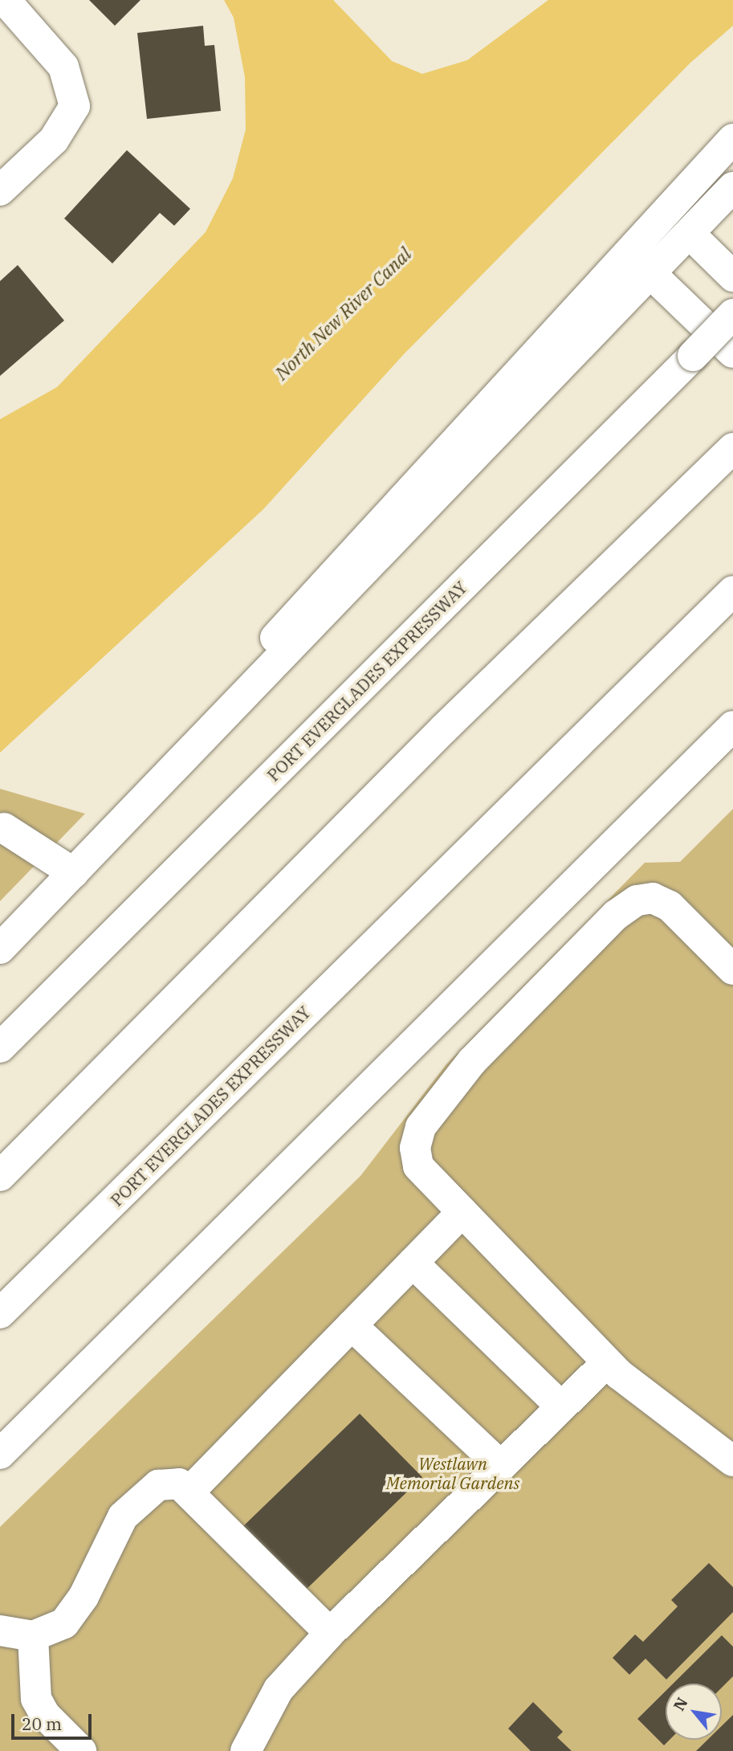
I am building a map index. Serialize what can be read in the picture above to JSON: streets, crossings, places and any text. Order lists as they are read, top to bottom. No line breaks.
{"streets":{"main road":["PORT EVERGLADES EXPRESSWAY"]},"water":["North New River Canal"],"parks":["Westlawn Memorial Gardens"],"scale_bar":"20 m","north":"top left"}
